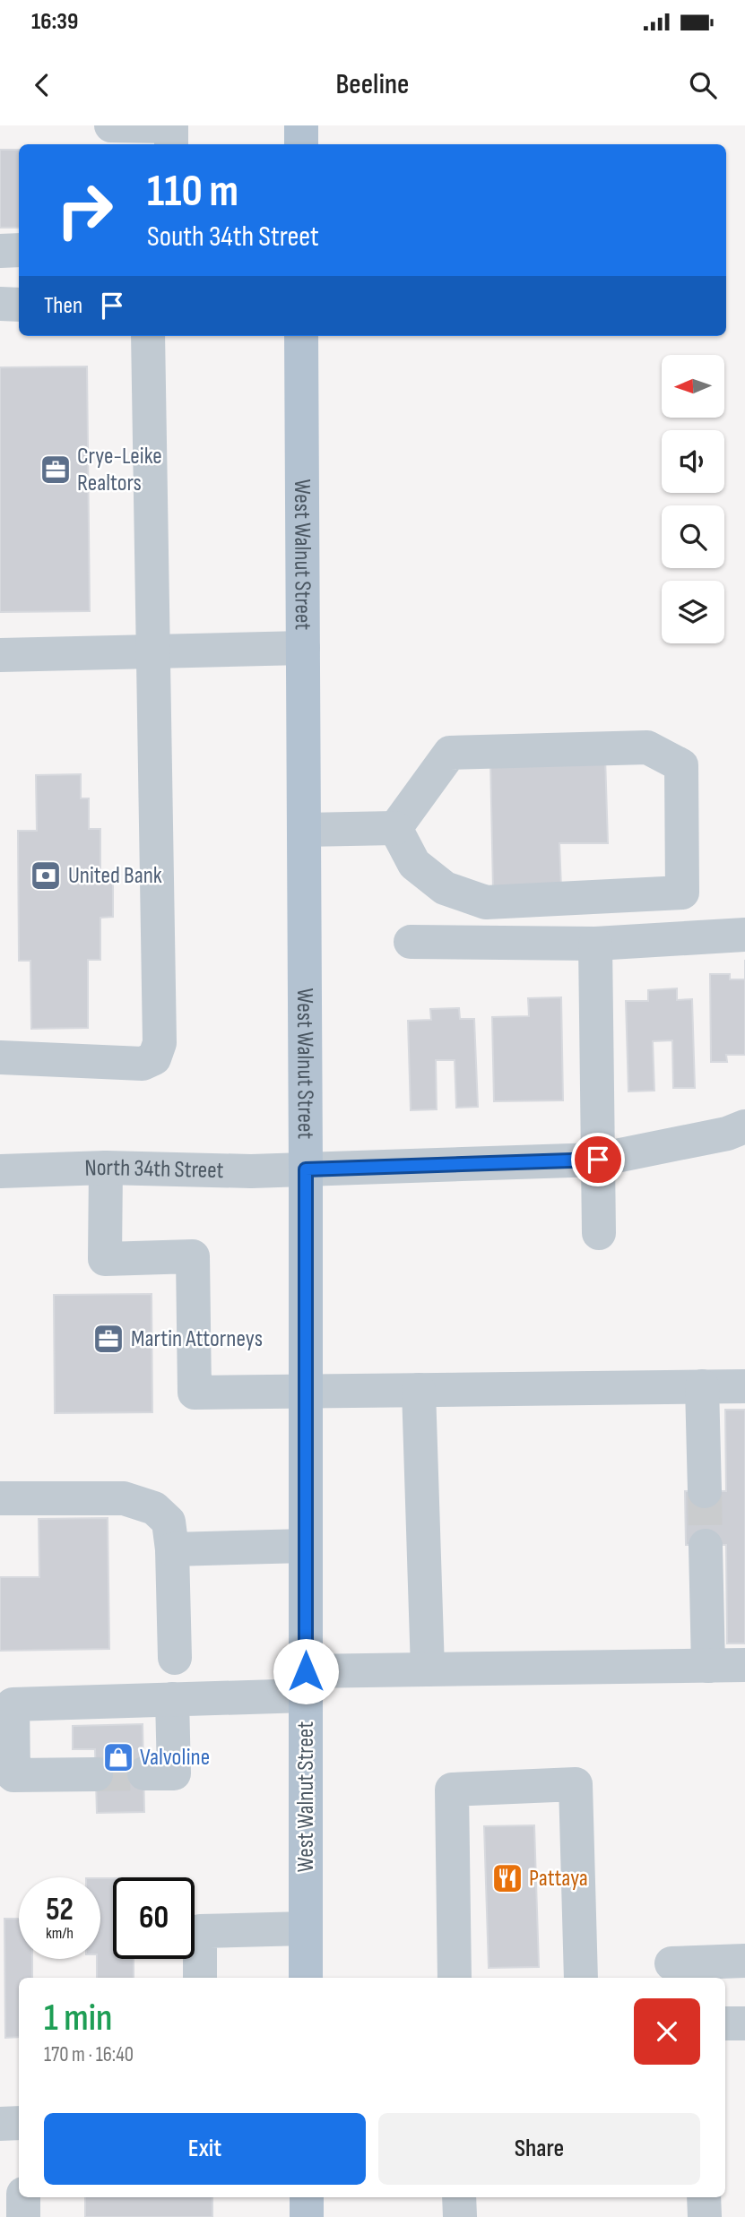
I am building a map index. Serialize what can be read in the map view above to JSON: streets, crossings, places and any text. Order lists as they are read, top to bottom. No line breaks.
{"streets":{"main road":["West Walnut Street"],"street":["North 34th Street"]},"crossings":[["West Walnut Street","North 34th Street"]],"places":{"office":["Crye-Leike Realtors","Martin Attorneys"],"bank":["United Bank"],"shop":["Valvoline"],"restaurant":["Pattaya"]},"north":"left","page":{"status":"16:39","header":"Beeline","turn":["110 m","South 34th Street"],"then":"Then","speed":"52 km/h","limit":"60","heading":["1 min","170 m · 16:40"],"buttons":["Exit","Share"]}}
